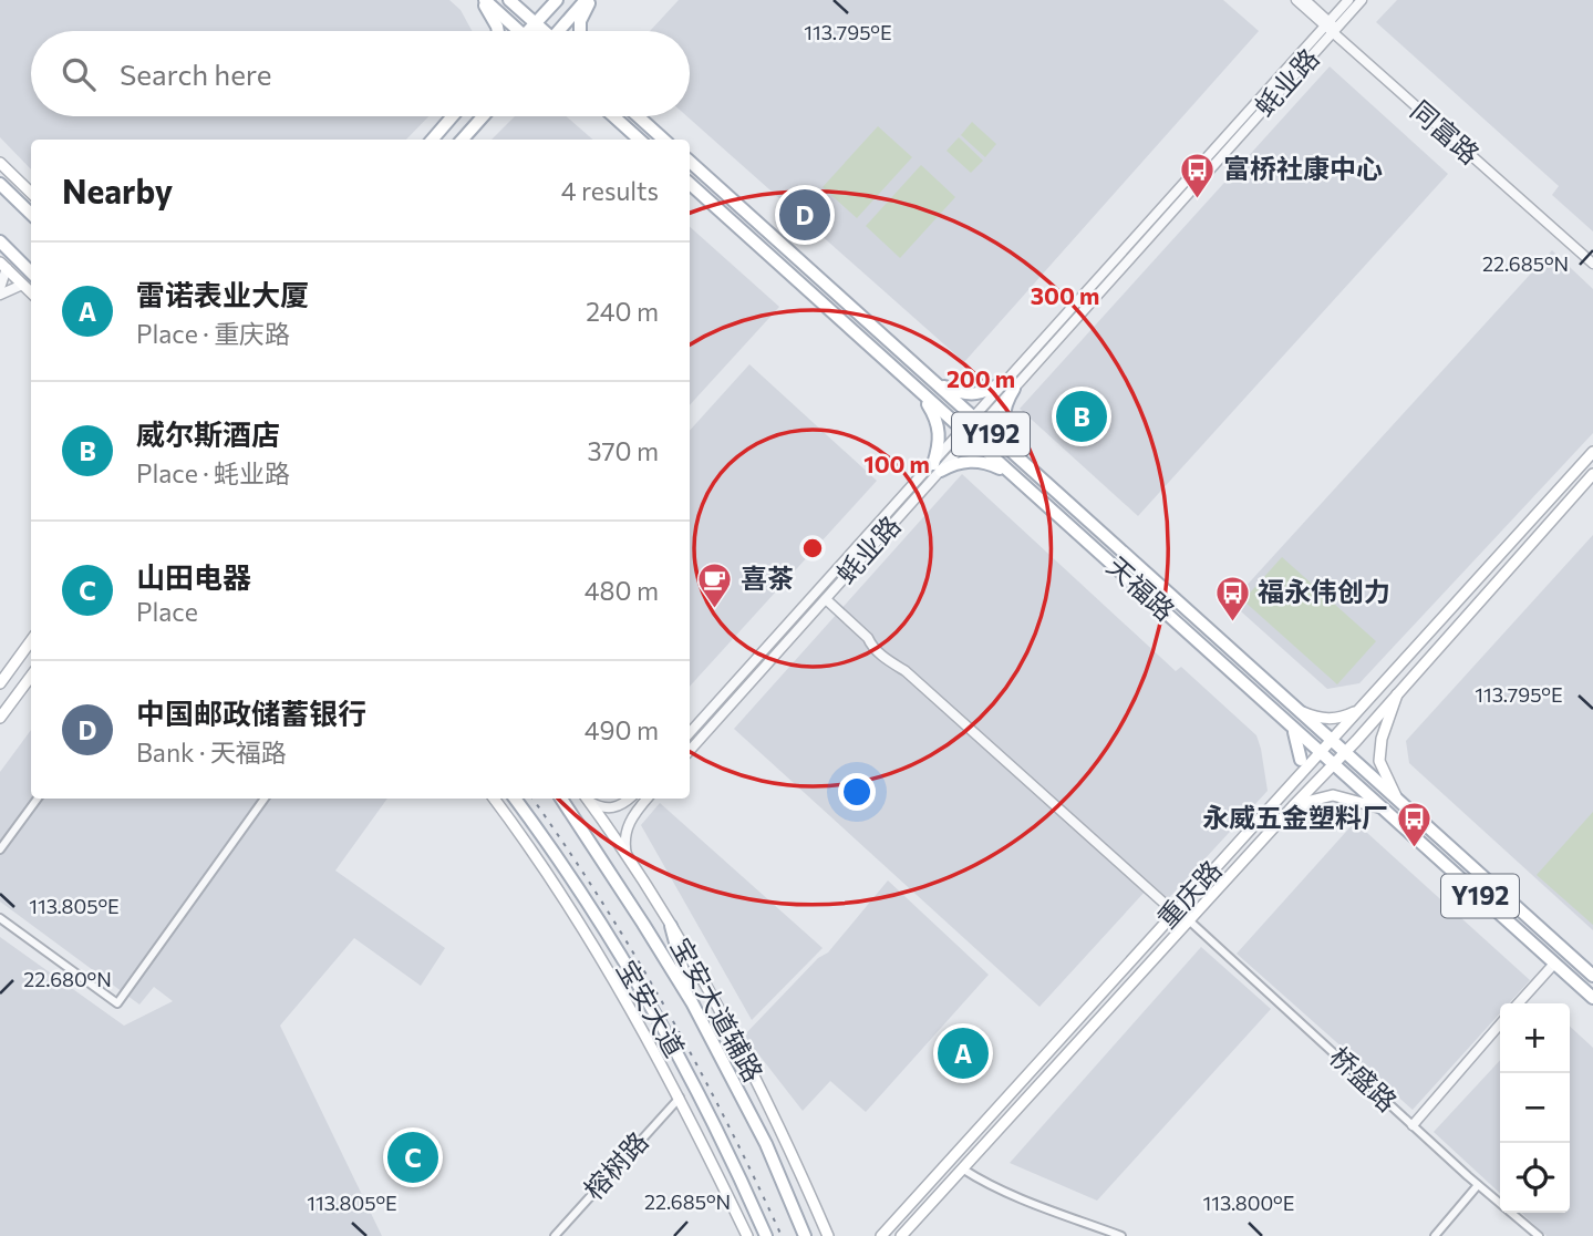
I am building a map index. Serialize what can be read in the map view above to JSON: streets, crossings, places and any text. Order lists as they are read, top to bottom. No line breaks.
{"streets":{"main road":["Y192","天福路","重庆路","宝安大道","宝安大道辅路"],"street":["蚝业路","同富路","桥盛路","榕树路"]},"crossings":[["蚝业路","同富路"],["蚝业路","天福路"],["Y192","天福路"],["Y192","重庆路"],["天福路","重庆路"],["重庆路","桥盛路"]],"places":{"bus stop":["富桥社康中心","福永伟创力","永威五金塑料厂"],"cafe":["喜茶"]},"page":{"search":"Search here","heading":["Nearby","4 results"],"pins":["D","B","A","C"],"list":[{"mark":"A","name":"雷诺表业大厦","note":"Place · 重庆路","value":"240 m"},{"mark":"B","name":"威尔斯酒店","note":"Place · 蚝业路","value":"370 m"},{"mark":"C","name":"山田电器","note":"Place","value":"480 m"},{"mark":"D","name":"中国邮政储蓄银行","note":"Bank · 天福路","value":"490 m"}],"map_buttons":["+","−"]},"coordinates":["113.795°E","22.685°N","113.805°E","22.680°N","113.800°E"],"rings":["300 m","200 m","100 m"]}
